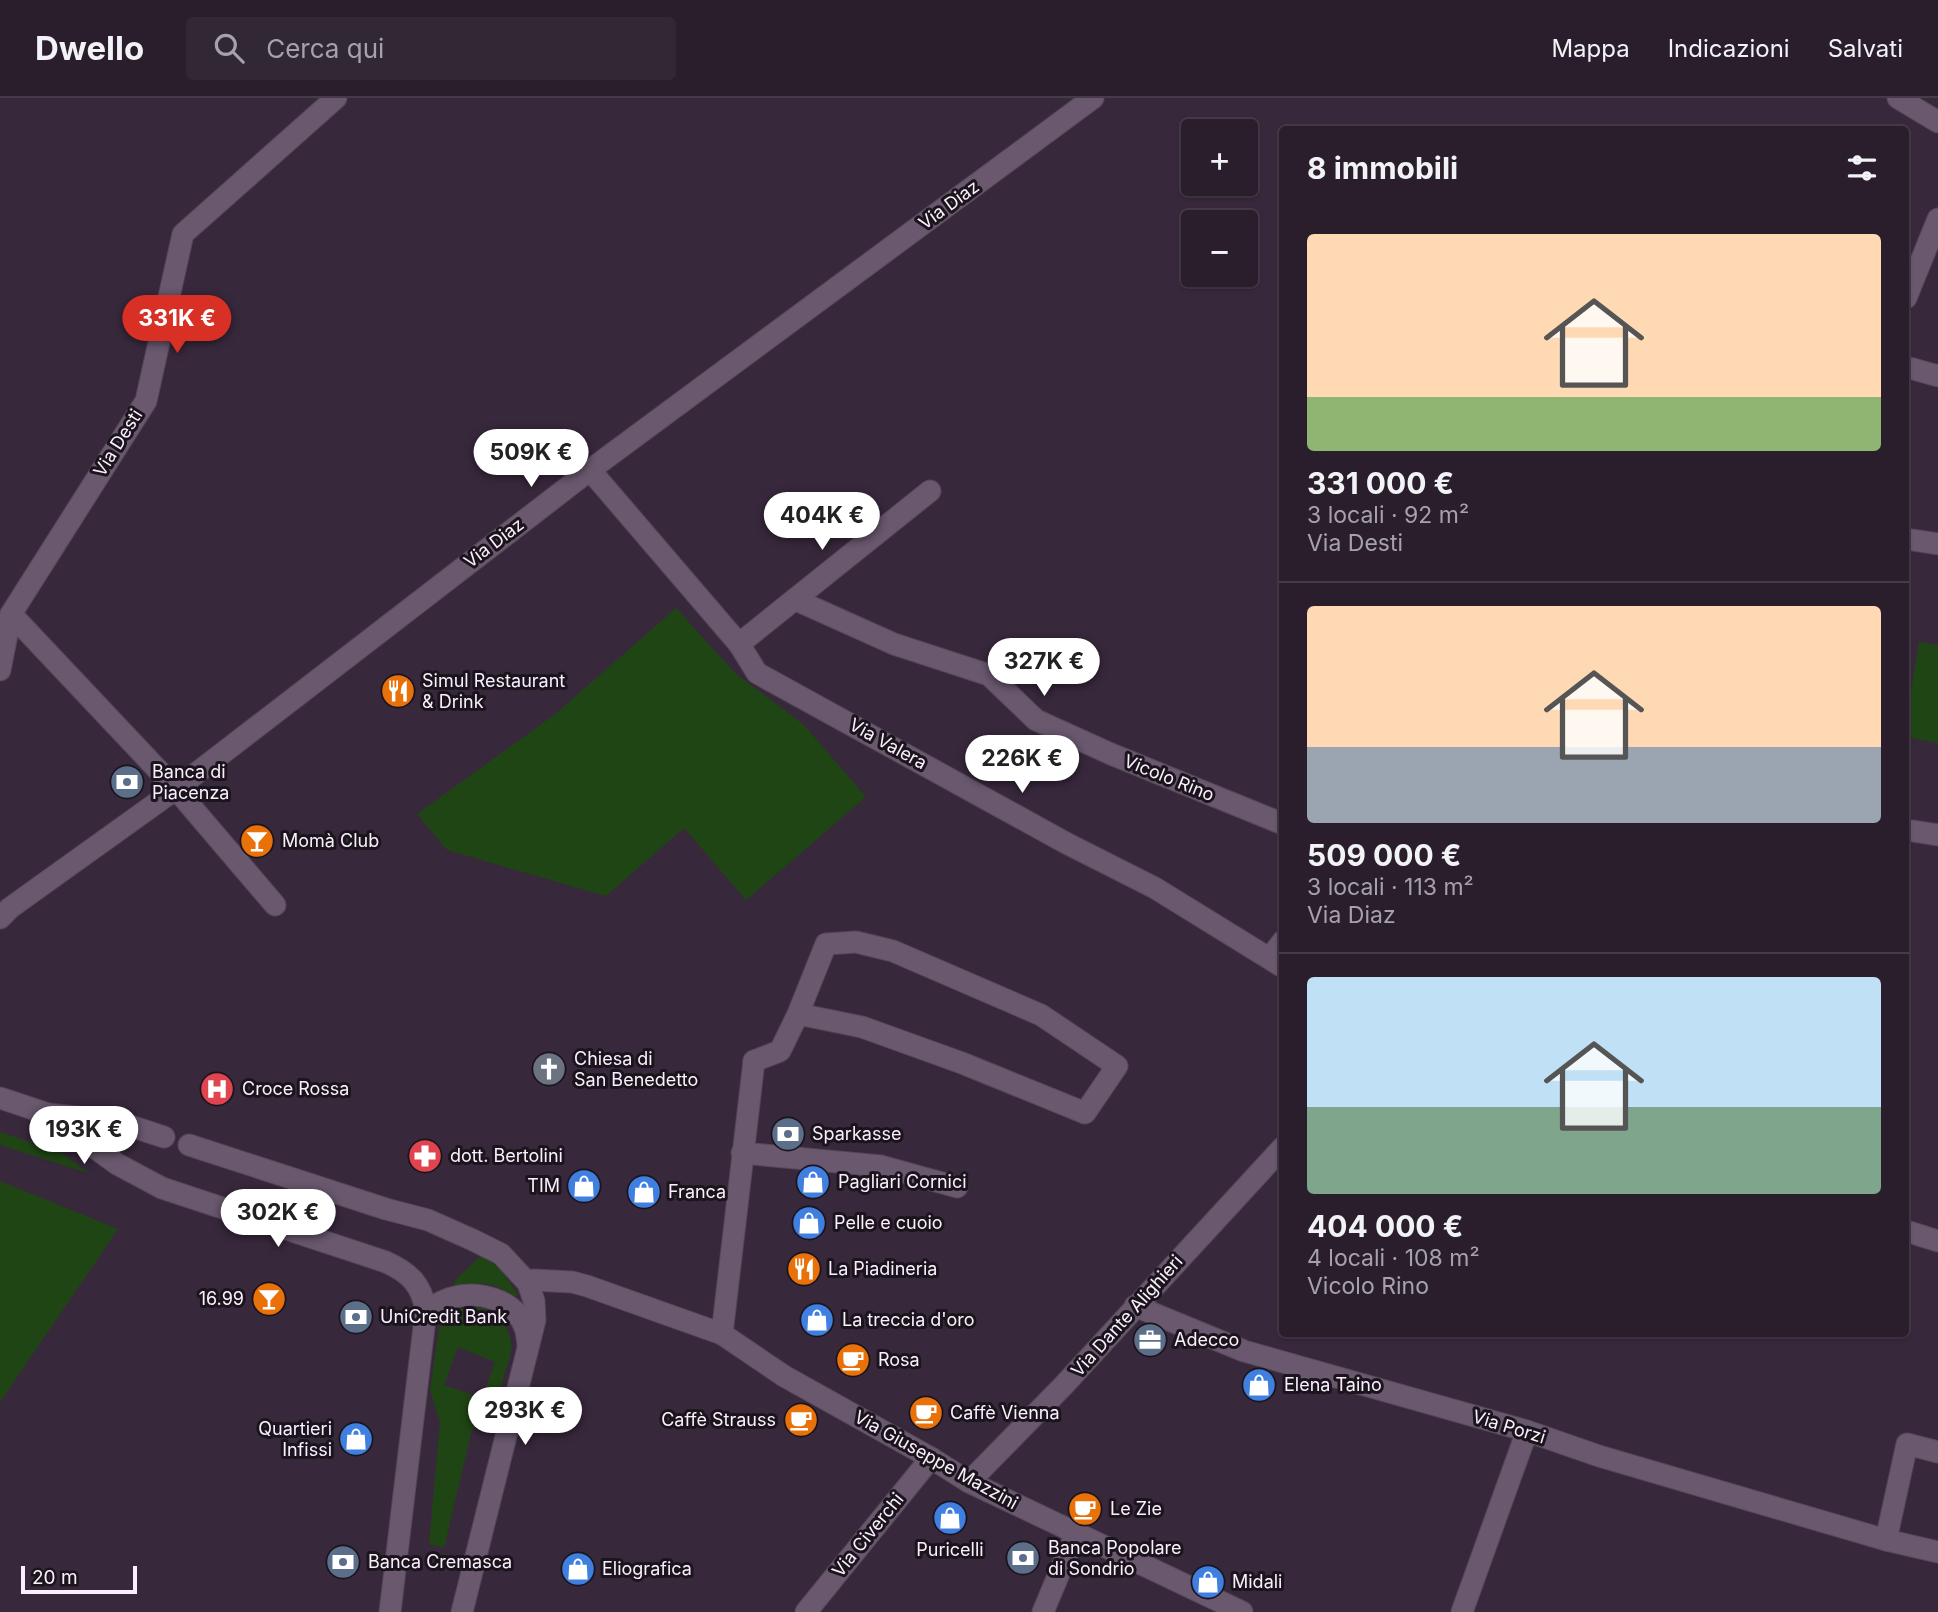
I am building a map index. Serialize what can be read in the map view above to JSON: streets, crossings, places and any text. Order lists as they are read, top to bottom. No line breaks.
{"streets":{"street":["Via Diaz","Via Desti","Via Valera","Vicolo Rino","Via Dante Alighieri","Via Porzi","Via Giuseppe Mazzini","Via Civerchi"]},"crossings":[["Via Diaz","Via Valera"],["Via Dante Alighieri","Via Porzi"],["Via Dante Alighieri","Via Giuseppe Mazzini"],["Via Giuseppe Mazzini","Via Civerchi"]],"places":{"restaurant":["Simul Restaurant & Drink","La Piadineria"],"bank":["Banca di Piacenza","Sparkasse","UniCredit Bank","Banca Popolare di Sondrio","Banca Cremasca"],"bar":["Momà Club","16.99"],"church":["Chiesa di San Benedetto"],"hospital":["Croce Rossa"],"pharmacy":["dott. Bertolini"],"shop":["Pagliari Cornici","TIM","Franca","Pelle e cuoio","La treccia d'oro","Elena Taino","Quartieri Infissi","Puricelli","Eliografica","Midali"],"office":["Adecco"],"cafe":["Rosa","Caffè Vienna","Caffè Strauss","Le Zie"]},"scale_bar":"20 m","page":{"header":"Dwello","search":"Cerca qui","nav":["Mappa","Indicazioni","Salvati"],"map_buttons":["+","−"],"heading":"8 immobili","list":[{"name":"331 000 €","note":"3 locali · 92 m² · Via Desti"},{"name":"509 000 €","note":"3 locali · 113 m² · Via Diaz"},{"name":"404 000 €","note":"4 locali · 108 m² · Vicolo Rino"}],"price":["331K €","509K €","404K €","327K €","226K €","193K €","302K €","293K €"],"scale":"20 m"}}
